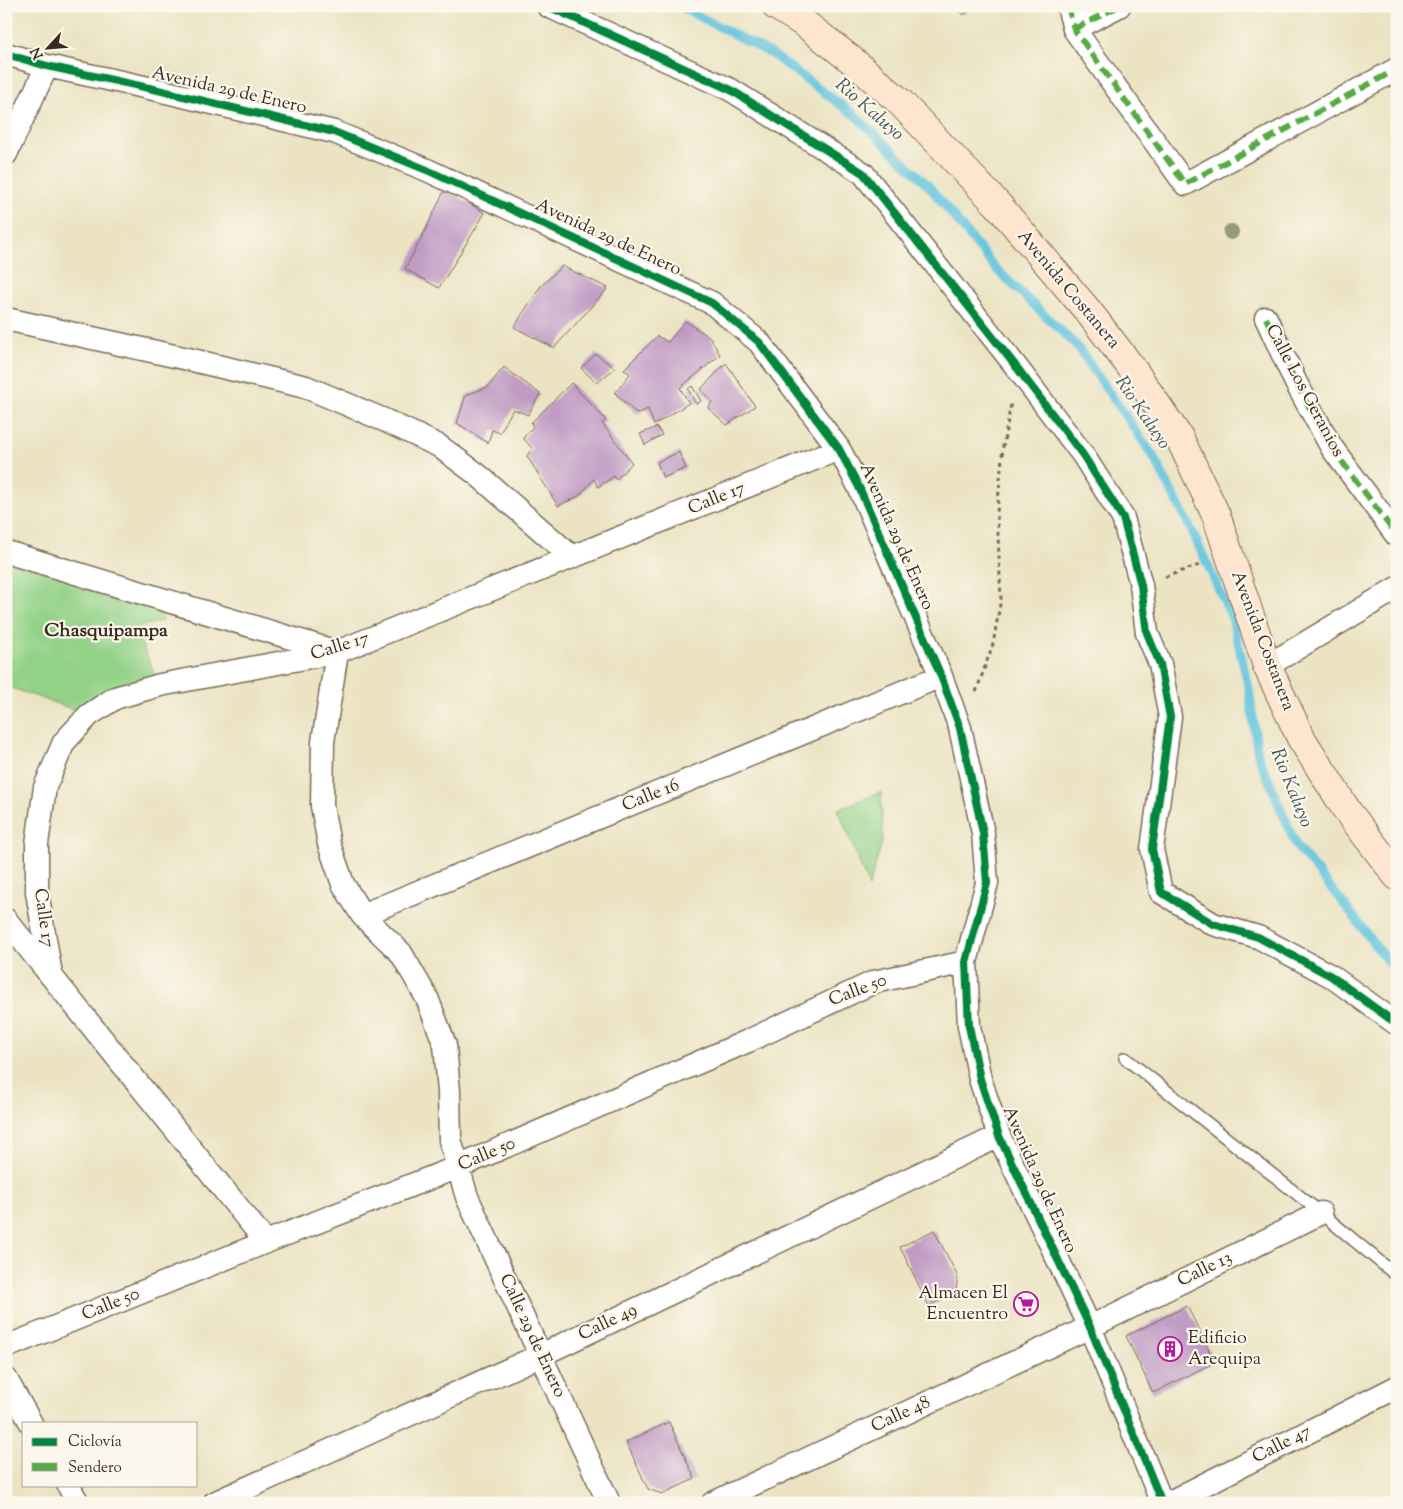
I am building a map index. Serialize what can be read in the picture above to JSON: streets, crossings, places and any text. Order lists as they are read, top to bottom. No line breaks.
{"streets":{"main road":["Avenida Costanera"],"street":["Avenida 29 de Enero","Calle Los Geranios","Calle 17","Calle 16","Calle 50","Calle 13","Calle 49","Calle 29 de Enero","Calle 48","Calle 47"]},"crossings":[["Avenida 29 de Enero","Calle 17"],["Avenida 29 de Enero","Calle 16"],["Avenida 29 de Enero","Calle 50"],["Avenida 29 de Enero","Calle 13"],["Avenida 29 de Enero","Calle 49"],["Avenida 29 de Enero","Calle 48"],["Calle 17","Calle 29 de Enero"],["Calle 16","Calle 29 de Enero"],["Calle 50","Calle 29 de Enero"],["Calle 13","Calle 48"],["Calle 49","Calle 29 de Enero"]],"districts":["Chasquipampa"],"water":["Rio Kaluyo"],"places":{"supermarket":["Almacen El Encuentro"],"building":["Edificio Arequipa"]},"legend":["Ciclovía","Sendero"],"north":"bottom left"}
